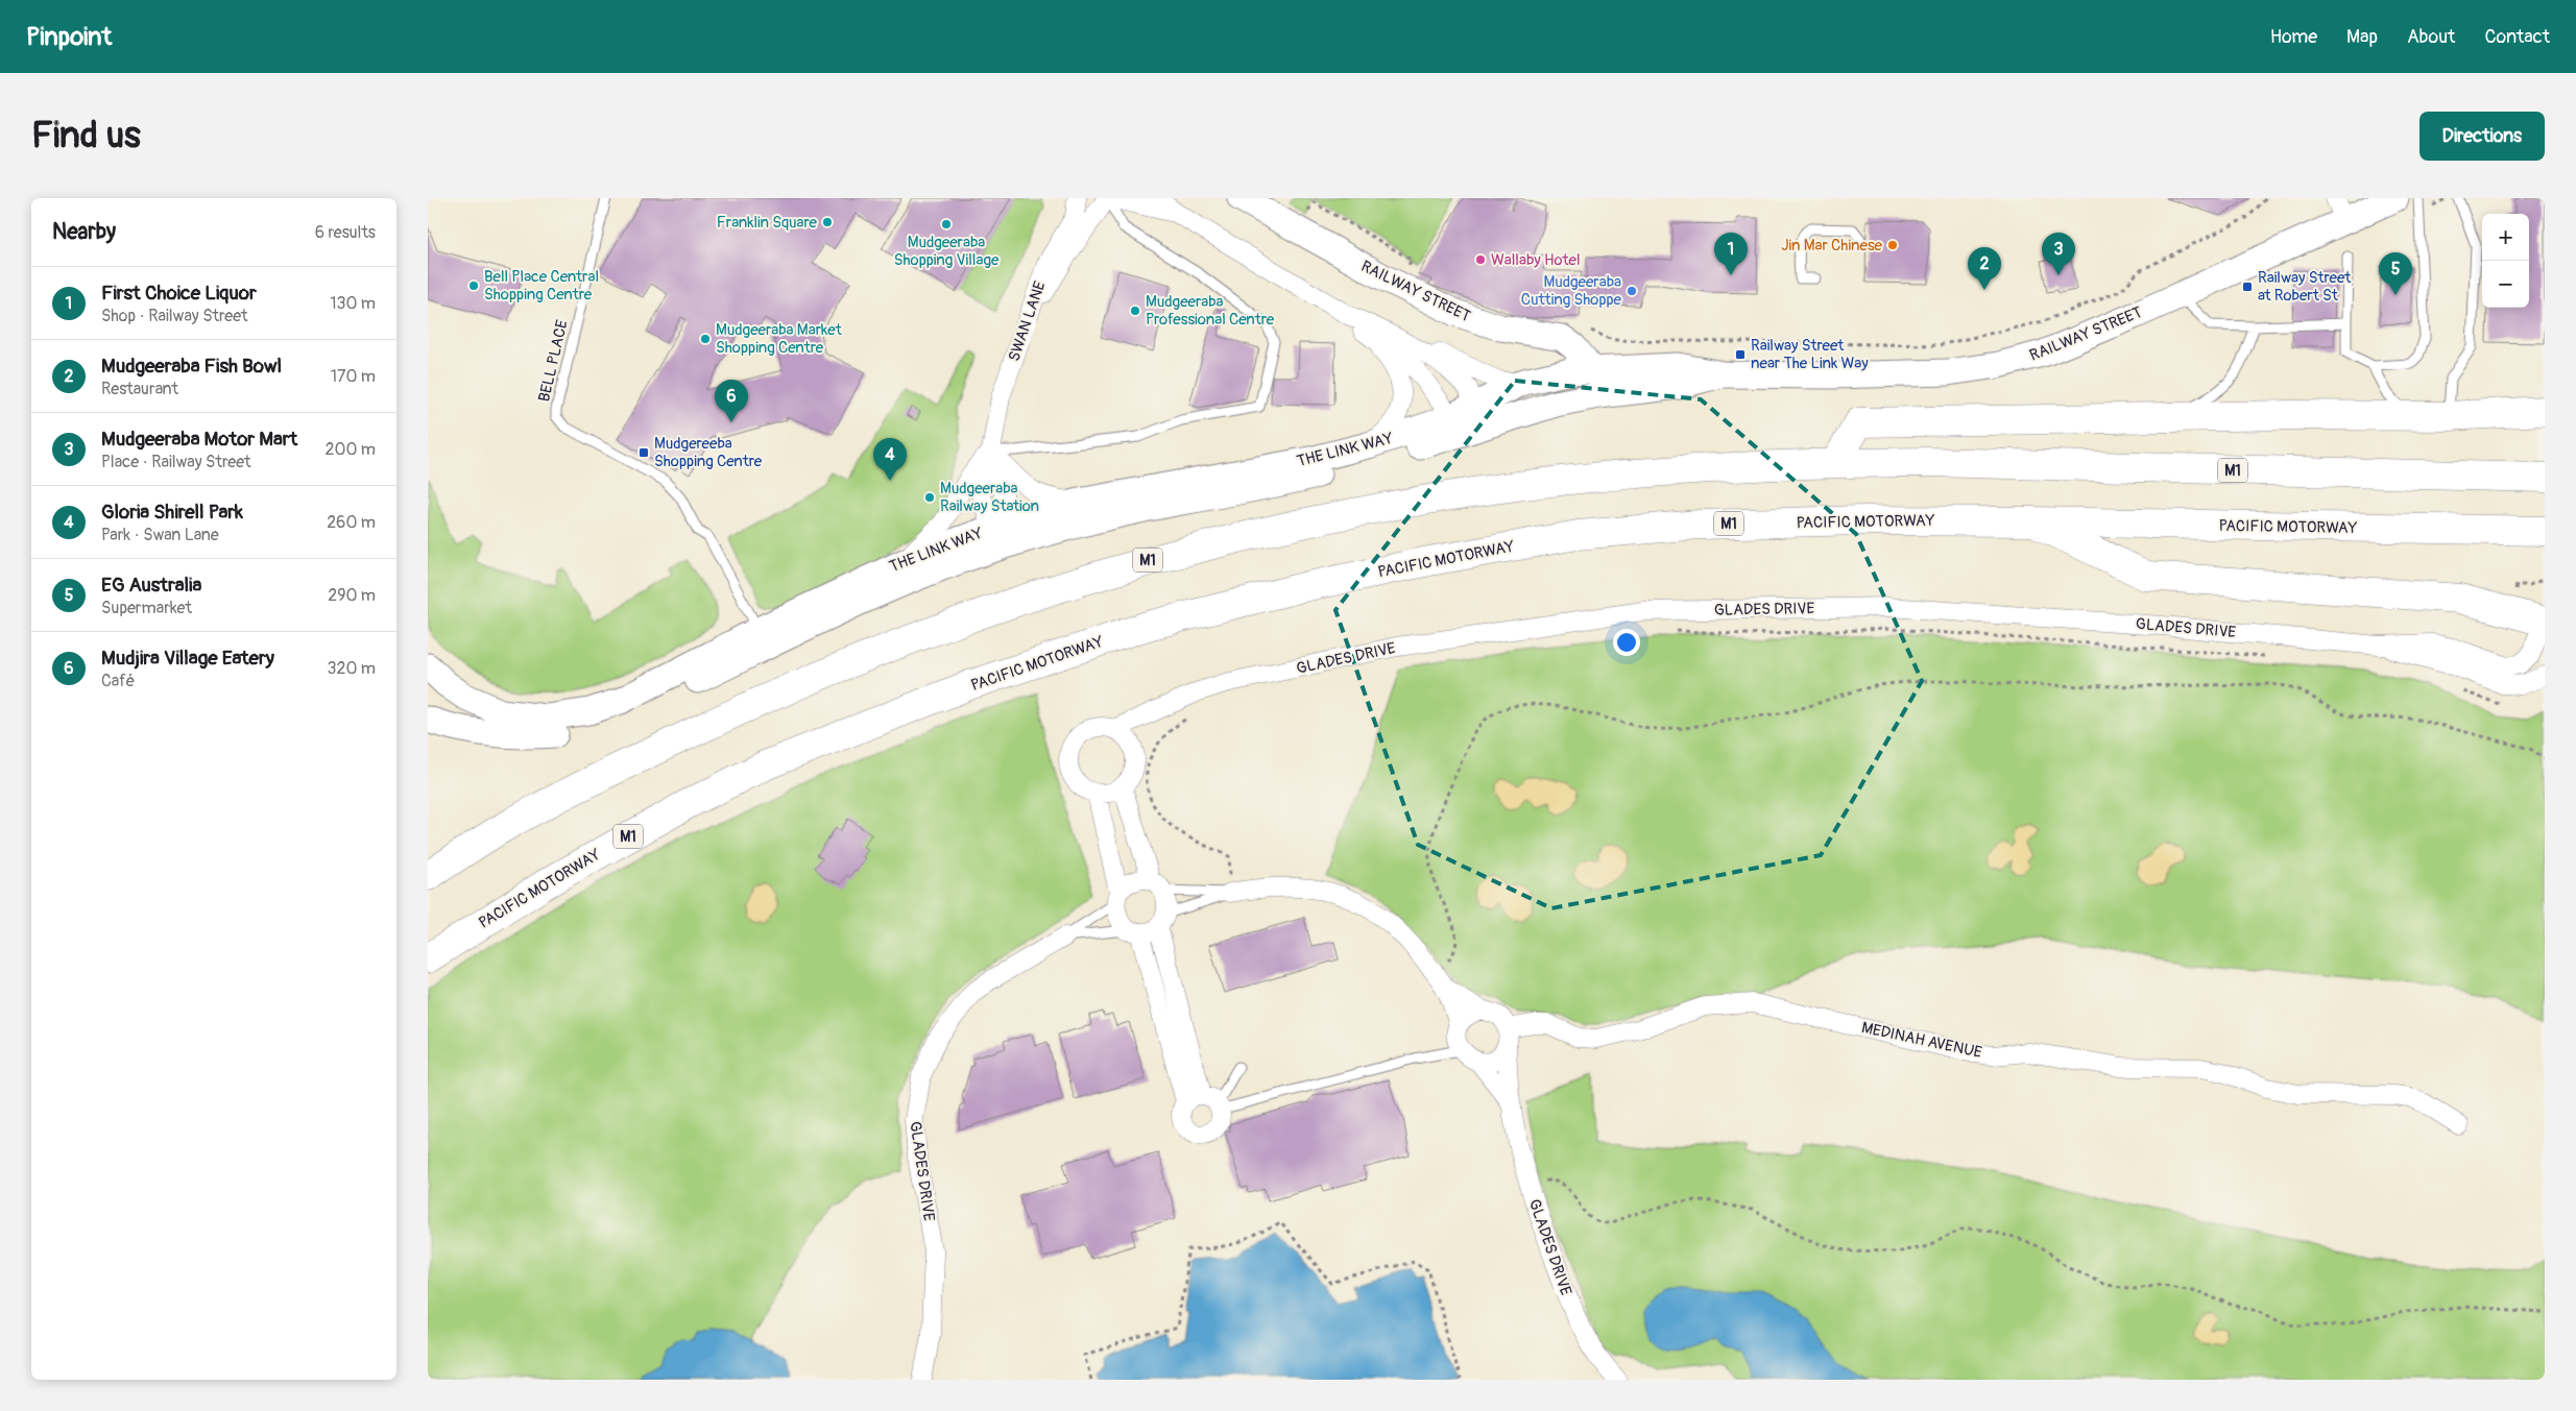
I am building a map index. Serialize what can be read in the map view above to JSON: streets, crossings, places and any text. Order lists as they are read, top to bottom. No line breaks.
{"streets":{"highway":["M1","PACIFIC MOTORWAY"],"main road":["RAILWAY STREET","THE LINK WAY"],"street":["SWAN LANE","GLADES DRIVE","MEDINAH AVENUE"],"lane":["BELL PLACE"]},"crossings":[["RAILWAY STREET","THE LINK WAY"],["SWAN LANE","THE LINK WAY"],["BELL PLACE","THE LINK WAY"],["M1","PACIFIC MOTORWAY"],["M1","GLADES DRIVE"],["GLADES DRIVE","MEDINAH AVENUE"]],"places":{"other":["Franklin Square","Mudgeeraba Shopping Village","Jin Mar Chinese","Wallaby Hotel","Bell Place Central Shopping Centre","Mudgeeraba Cutting Shoppe","Mudgeeraba Professional Centre","Mudgeeraba Market Shopping Centre","Mudgeeraba Railway Station"],"transit":["Railway Street at Robert St","Railway Street near The Link Way","Mudgereeba Shopping Centre"]},"page":{"header":"Pinpoint","nav":["Home","Map","About","Contact"],"buttons":"Directions","title":"Find us","heading":["Nearby","6 results"],"map_buttons":["+","−"],"pins":["1","3","2","5","6","4"],"list":[{"mark":"1","name":"First Choice Liquor","note":"Shop · Railway Street","value":"130 m"},{"mark":"2","name":"Mudgeeraba Fish Bowl","note":"Restaurant","value":"170 m"},{"mark":"3","name":"Mudgeeraba Motor Mart","note":"Place · Railway Street","value":"200 m"},{"mark":"4","name":"Gloria Shirell Park","note":"Park · Swan Lane","value":"260 m"},{"mark":"5","name":"EG Australia","note":"Supermarket","value":"290 m"},{"mark":"6","name":"Mudjira Village Eatery","note":"Café","value":"320 m"}]}}
